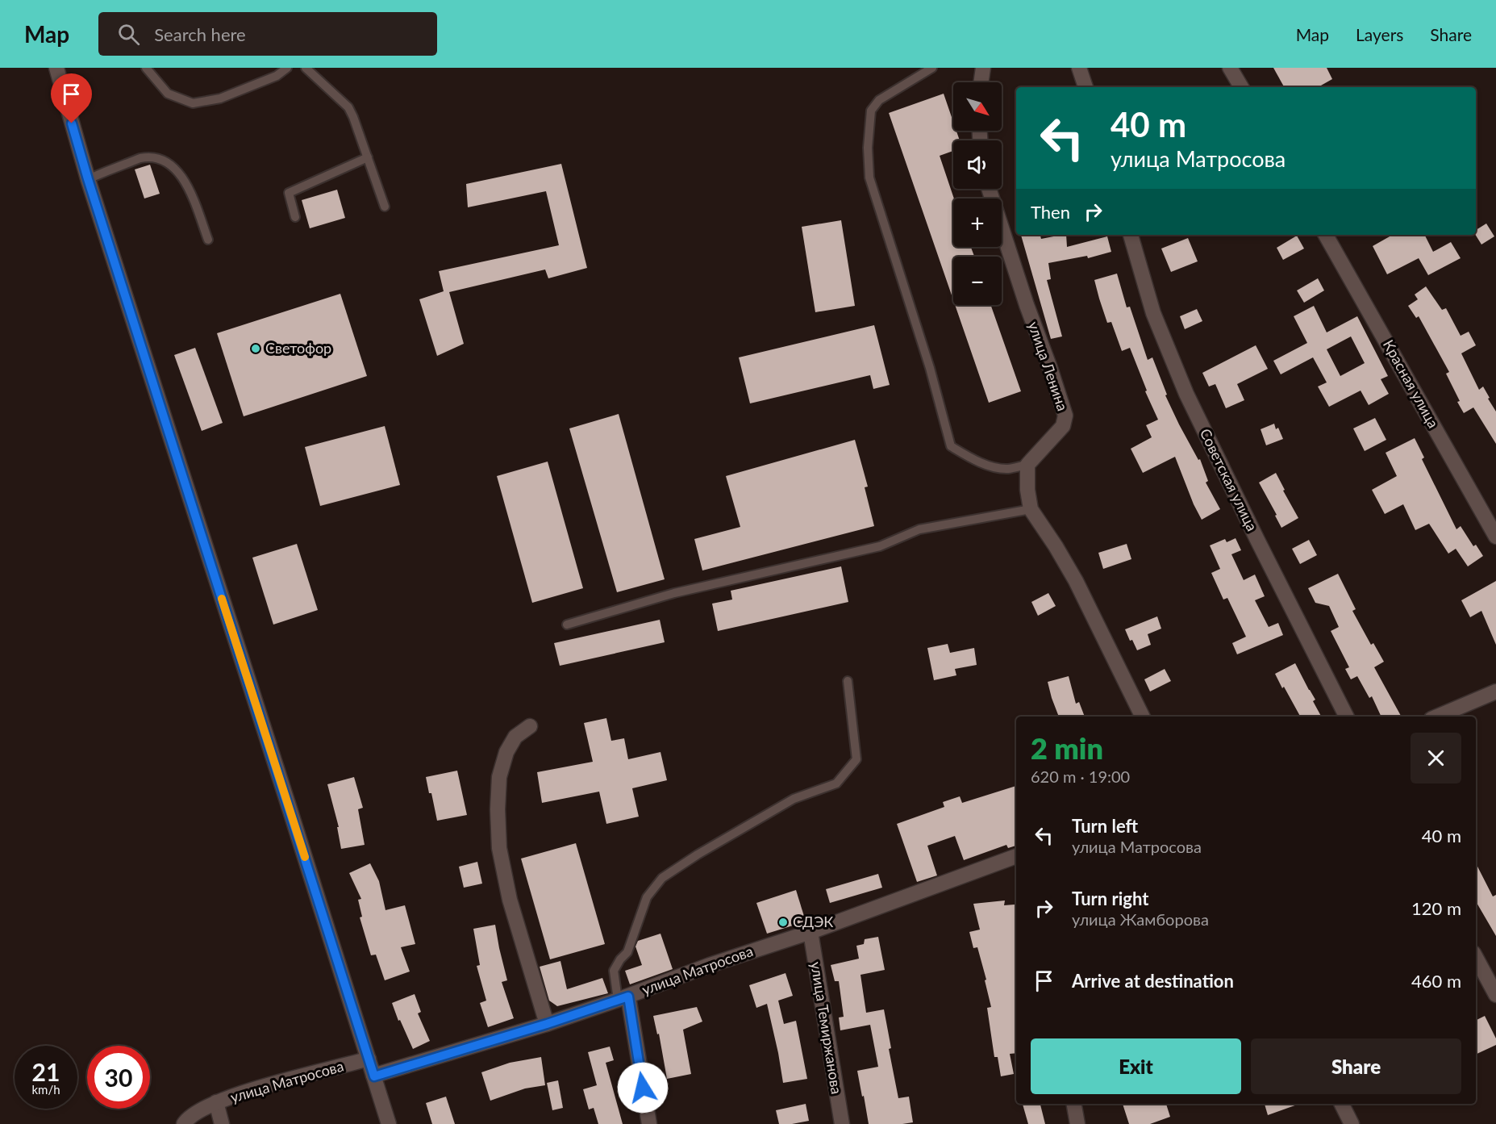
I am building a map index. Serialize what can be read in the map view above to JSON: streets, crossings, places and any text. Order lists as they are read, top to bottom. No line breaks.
{"streets":{"street":["улица Ленина","Красная улица","Советская улица","улица Матросова","улица Темиржанова"]},"crossings":[["улица Матросова","улица Темиржанова"]],"places":["Светофор","СДЭК"],"north":"bottom right","page":{"header":"Map","search":"Search here","nav":["Map","Layers","Share"],"map_buttons":["+","−"],"turn":["40 m","улица Матросова"],"then":"Then","heading":["2 min","620 m · 19:00"],"list":[{"name":"Turn left","note":"улица Матросова","value":"40 m"},{"name":"Turn right","note":"улица Жамборова","value":"120 m"},{"name":"Arrive at destination","value":"460 m"}],"buttons":["Exit","Share"],"speed":"21 km/h","limit":"30"}}
